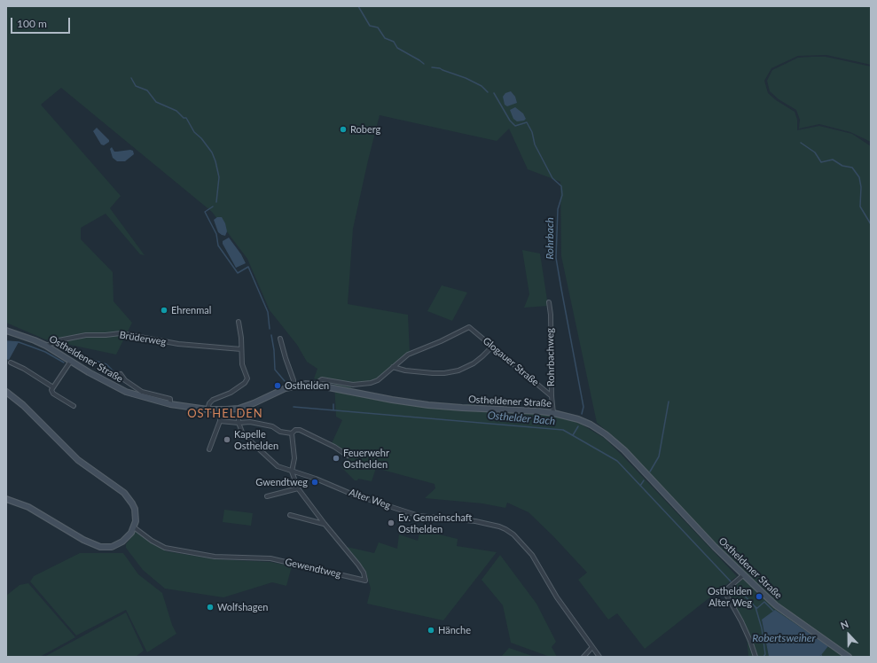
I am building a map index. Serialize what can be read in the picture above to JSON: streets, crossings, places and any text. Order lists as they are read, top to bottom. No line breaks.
{"streets":{"main road":["Ostheldener Straße"],"street":["Brüderweg","Rohrbachweg","Glogauer Straße","Alter Weg","Gewendtweg"]},"crossings":[["Brüderweg","Ostheldener Straße"],["Rohrbachweg","Ostheldener Straße"],["Rohrbachweg","Glogauer Straße"],["Ostheldener Straße","Alter Weg"],["Alter Weg","Gewendtweg"]],"districts":["OSTHELDEN"],"water":["Rohrbach","Osthelder Bach","Robertsweiher"],"places":["Roberg","Ehrenmal","Osthelden","Kapelle Osthelden","Feuerwehr Osthelden","Gwendtweg","Ev. Gemeinschaft Osthelden","Osthelden Alter Weg","Wolfshagen","Hänche"],"scale_bar":"100 m","north":"top"}
